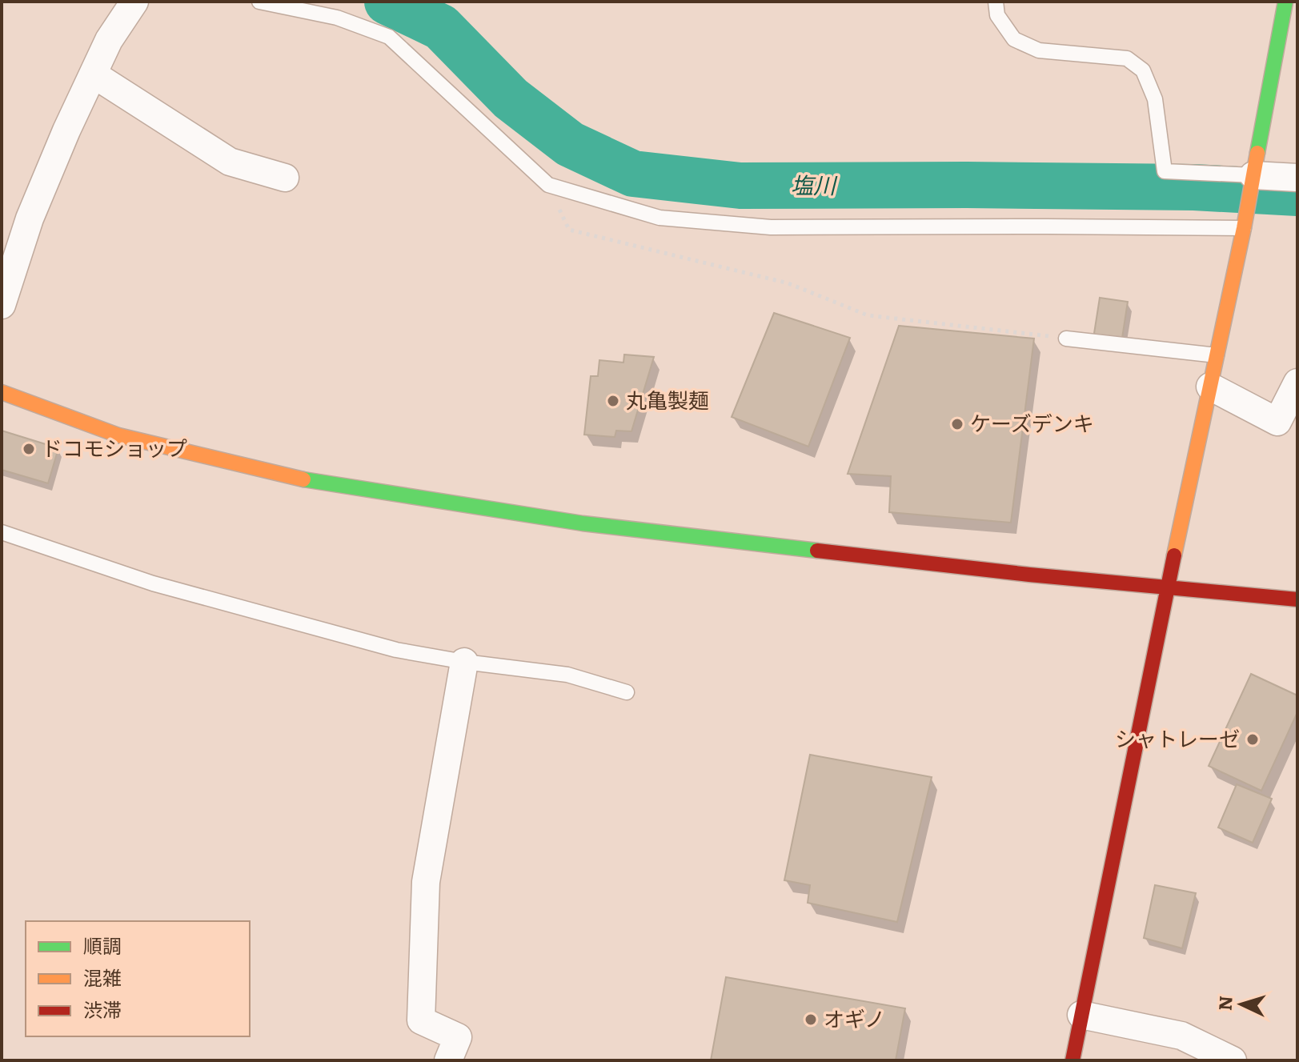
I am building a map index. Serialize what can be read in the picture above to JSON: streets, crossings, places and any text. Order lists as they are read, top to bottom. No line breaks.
{"water":["塩川"],"places":["丸亀製麺","ケーズデンキ","ドコモショップ","シャトレーゼ","オギノ"],"legend":["順調","混雑","渋滞"],"north":"left"}
